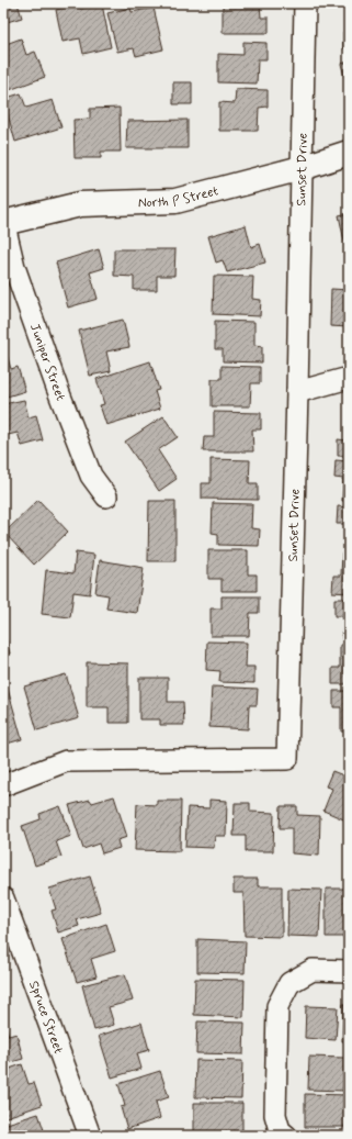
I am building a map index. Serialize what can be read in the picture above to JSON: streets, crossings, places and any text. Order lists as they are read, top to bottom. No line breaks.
{"streets":{"street":["Sunset Drive","North P Street","Juniper Street","Spruce Street"]},"crossings":[["Sunset Drive","North P Street"],["North P Street","Juniper Street"]]}
